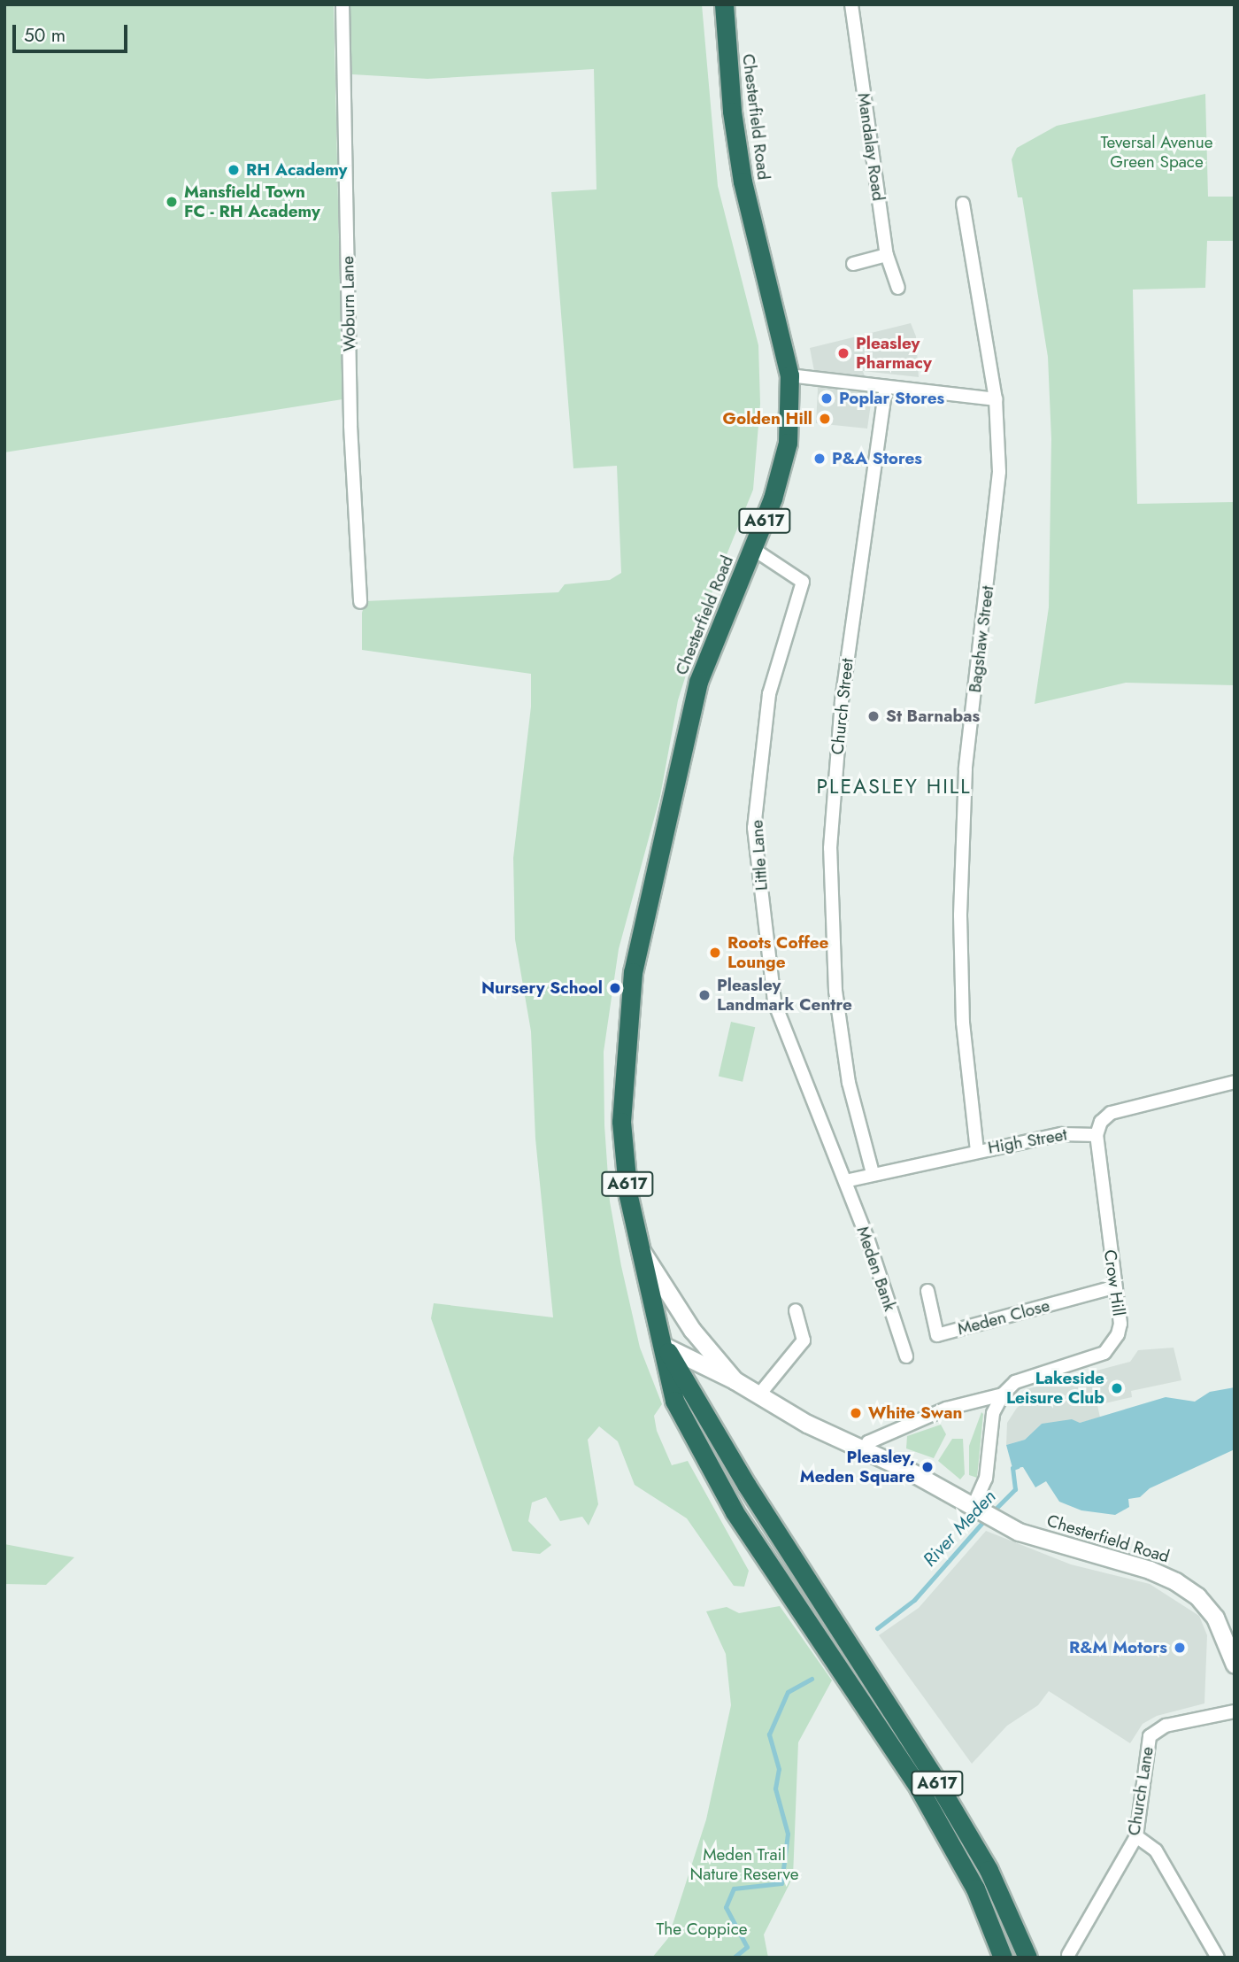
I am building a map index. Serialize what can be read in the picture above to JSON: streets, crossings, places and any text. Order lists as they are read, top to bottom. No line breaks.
{"streets":{"highway":["Chesterfield Road","A617"],"street":["Mandalay Road","Woburn Lane","Bagshaw Street","Church Street","Little Lane","High Street","Meden Bank","Crow Hill","Meden Close","Church Lane"]},"crossings":[["Chesterfield Road","A617"],["Chesterfield Road","Little Lane"],["Bagshaw Street","High Street"],["Church Street","High Street"],["Little Lane","High Street"],["Little Lane","Meden Bank"],["High Street","Meden Bank"],["High Street","Crow Hill"],["Crow Hill","Meden Close"]],"districts":["PLEASLEY HILL"],"water":["River Meden"],"parks":["Teversal Avenue Green Space","Meden Trail Nature Reserve","The Coppice"],"places":["RH Academy","Mansfield Town FC - RH Academy","Pleasley Pharmacy","Poplar Stores","Golden Hill","P&A Stores","St Barnabas","Roots Coffee Lounge","Nursery School","Pleasley Landmark Centre","Lakeside Leisure Club","White Swan","Pleasley, Meden Square","R&M Motors"],"scale_bar":"50 m"}
